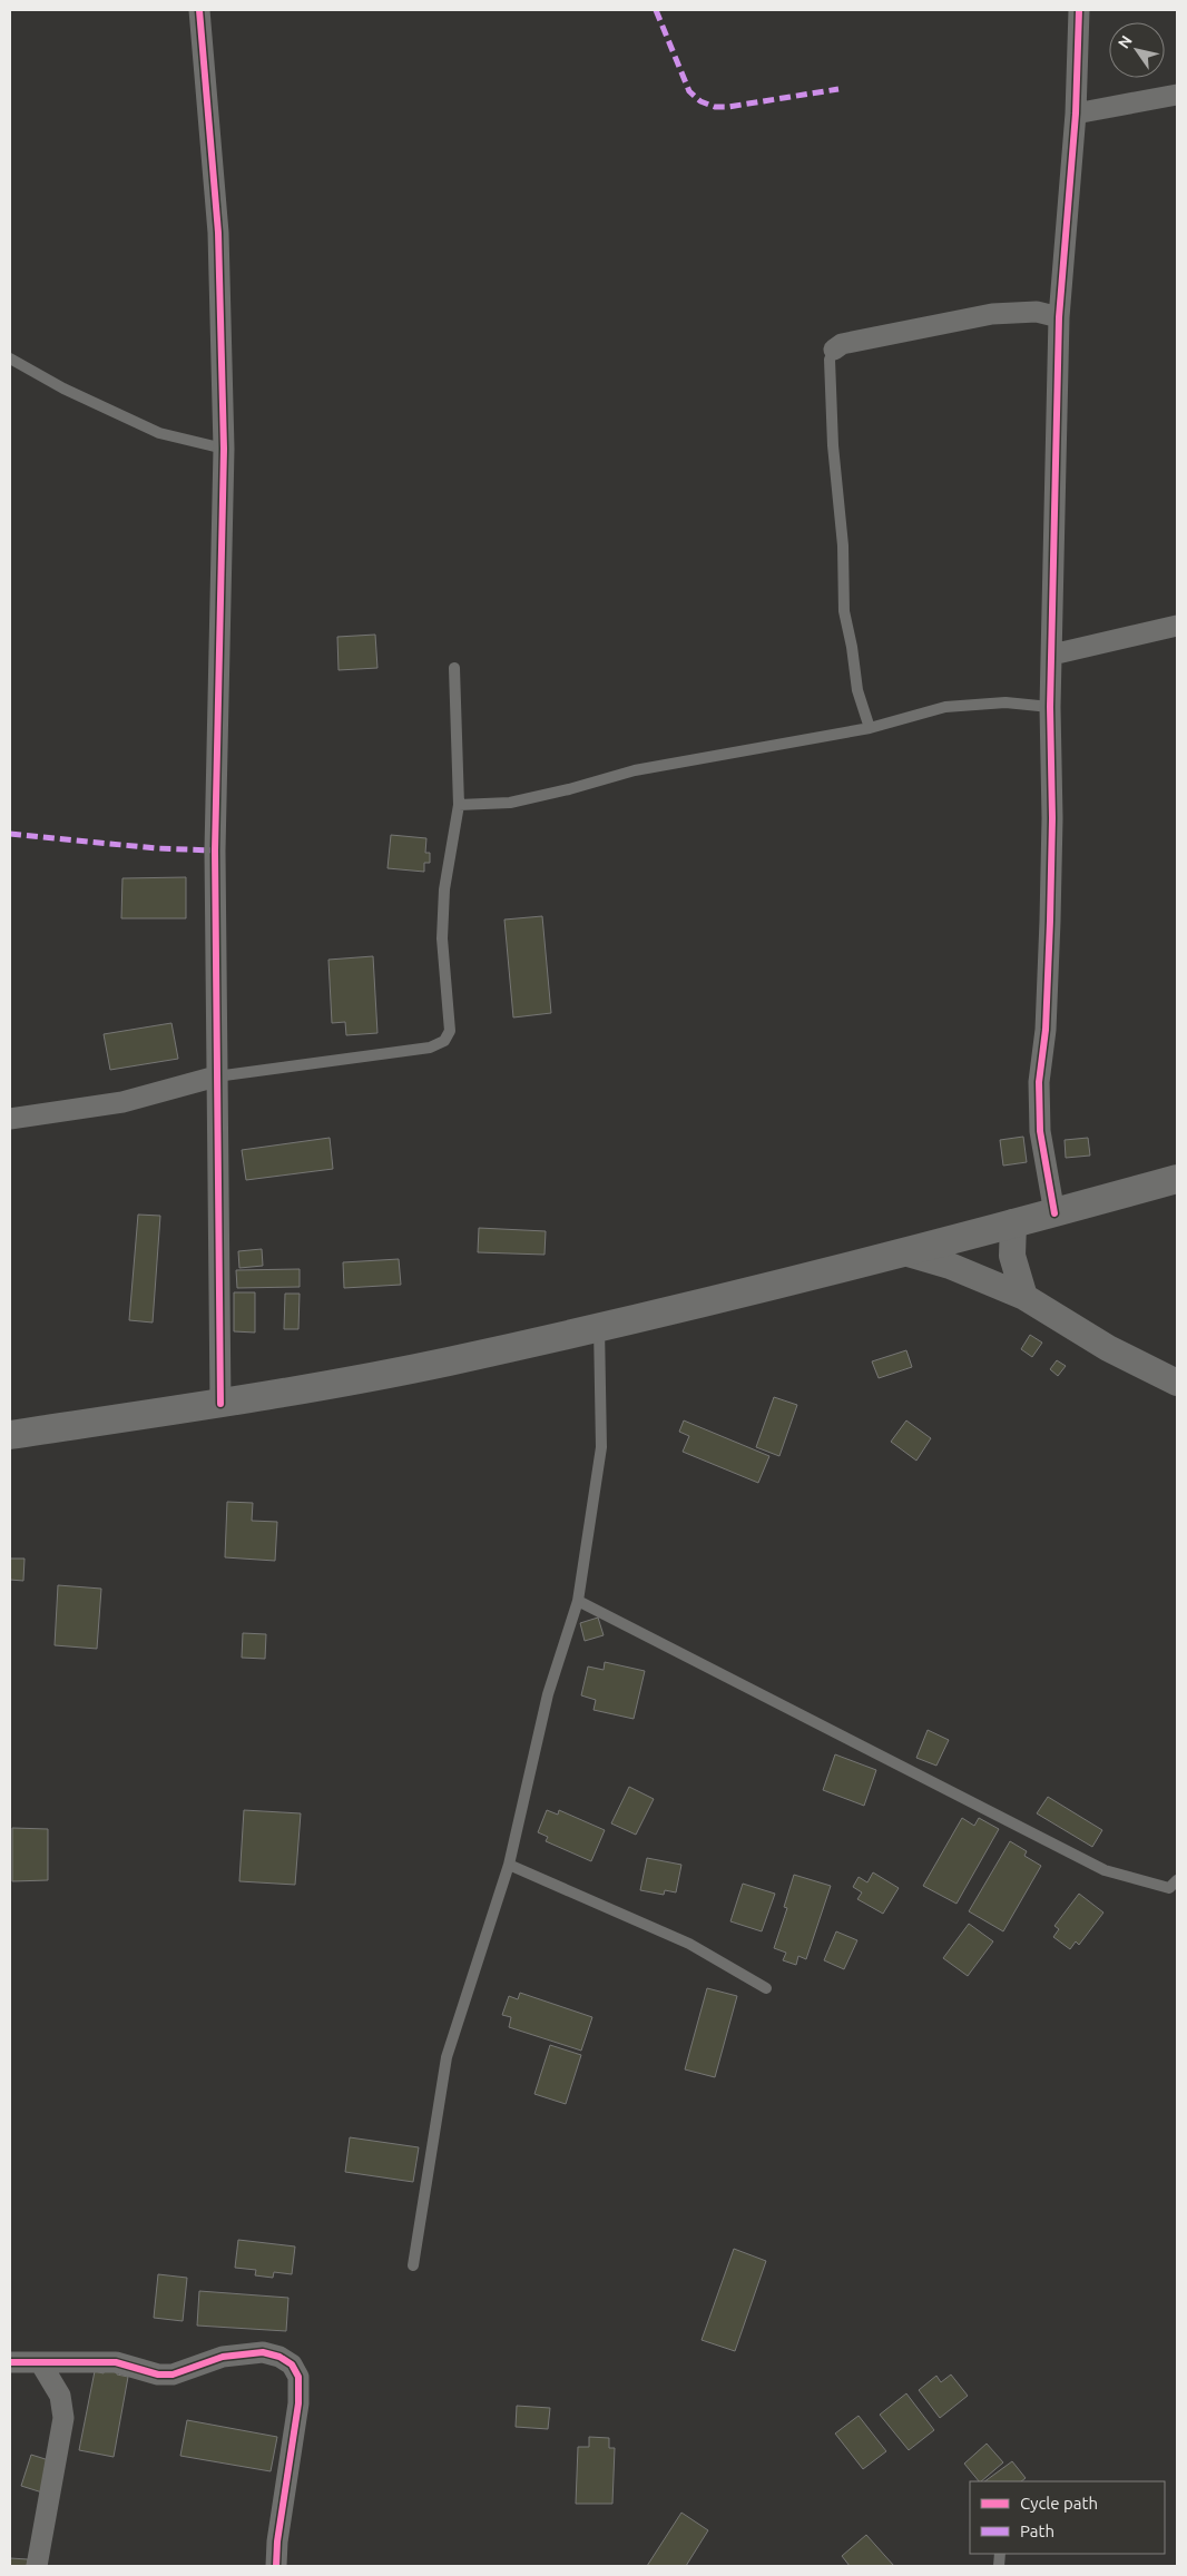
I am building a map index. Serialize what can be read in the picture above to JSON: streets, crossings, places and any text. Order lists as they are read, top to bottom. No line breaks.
{"legend":["Cycle path","Path"],"north":"top left"}
